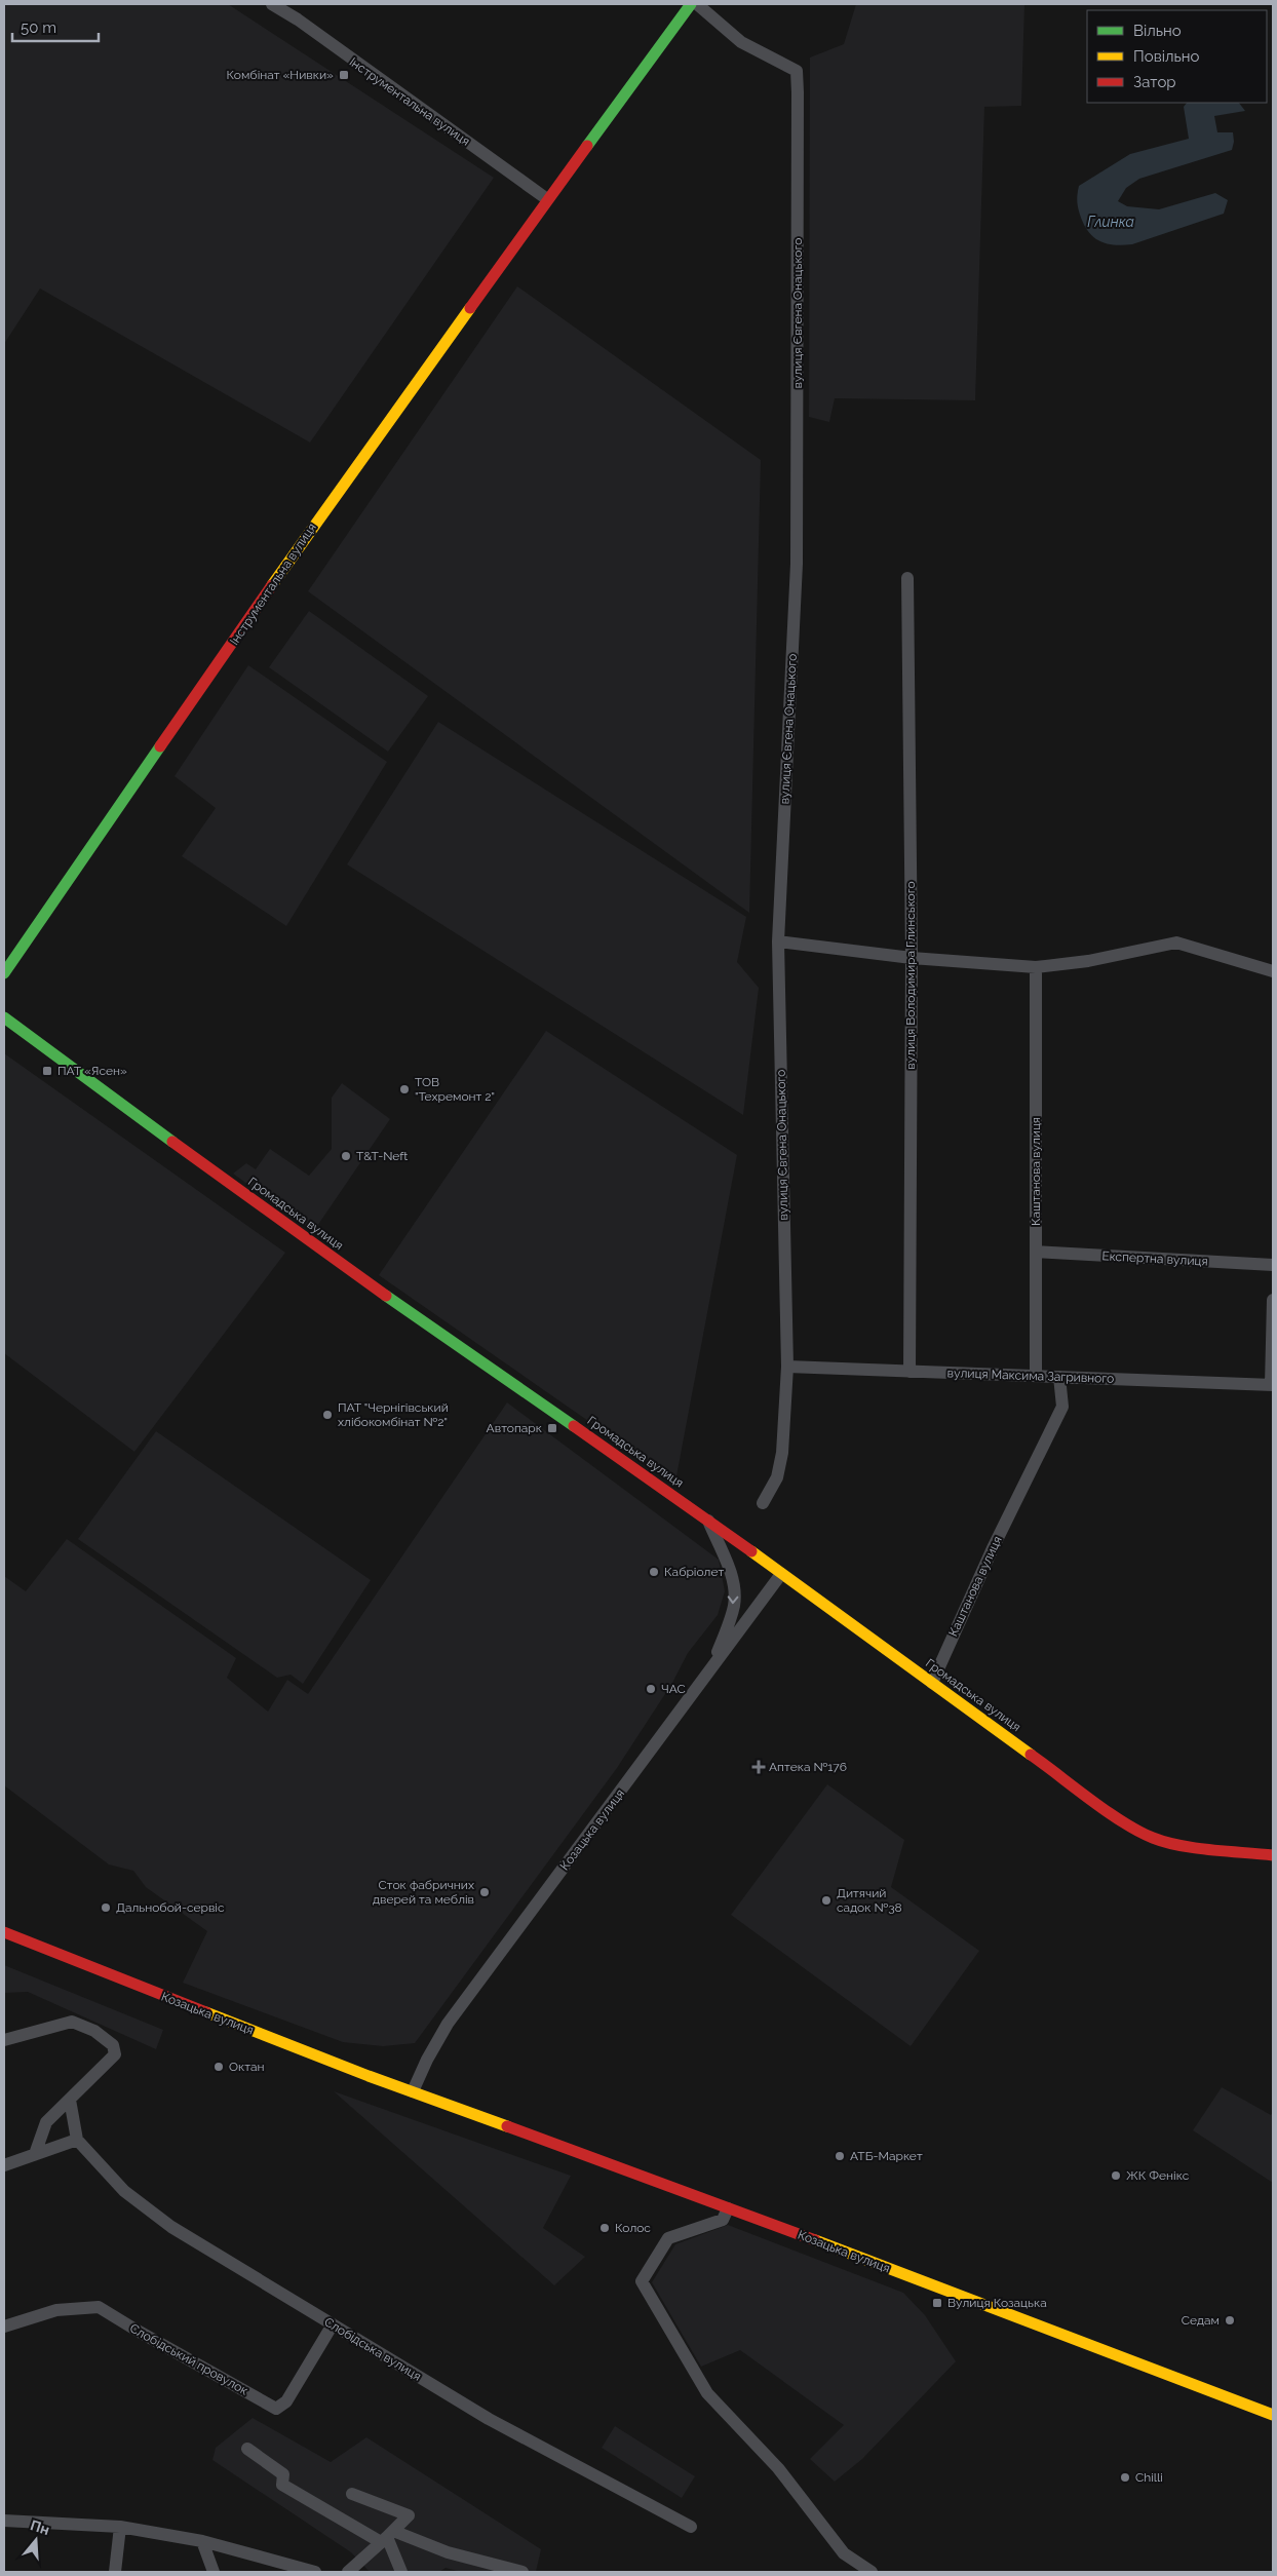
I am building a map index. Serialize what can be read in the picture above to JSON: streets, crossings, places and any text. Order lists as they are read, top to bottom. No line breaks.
{"streets":{"street":["Інструментальна вулиця","вулиця Євгена Онацького","вулиця Володимира Глинського","Каштанова вулиця","Громадська вулиця","Експертна вулиця","вулиця Максима Загривного","Козацька вулиця","Слобідська вулиця","Слобідський провулок"]},"crossings":[["вулиця Євгена Онацького","вулиця Максима Загривного"],["вулиця Володимира Глинського","вулиця Максима Загривного"],["Каштанова вулиця","Громадська вулиця"],["Каштанова вулиця","Експертна вулиця"],["Каштанова вулиця","вулиця Максима Загривного"],["Громадська вулиця","Козацька вулиця"],["Слобідська вулиця","Слобідський провулок"]],"water":["Глинка"],"places":{"transit":["Комбінат «Нивки»","ПАТ «Ясен»","Автопарк","Вулиця Козацька"],"other":["ТОВ \"Техремонт 2\"","T&T-Neft","ПАТ \"Чернігівський хлібокомбінат №2\"","Кабріолет","ЧАС","Сток фабричних дверей та меблів","Дитячий садок №38","Дальнобой-сервіс","Октан","АТБ-Маркет","ЖК Фенікс","Колос","Седам","Chilli"],"health":["Аптека №176"]},"legend":["Вільно","Повільно","Затор"],"scale_bar":"50 m","north":"top"}
